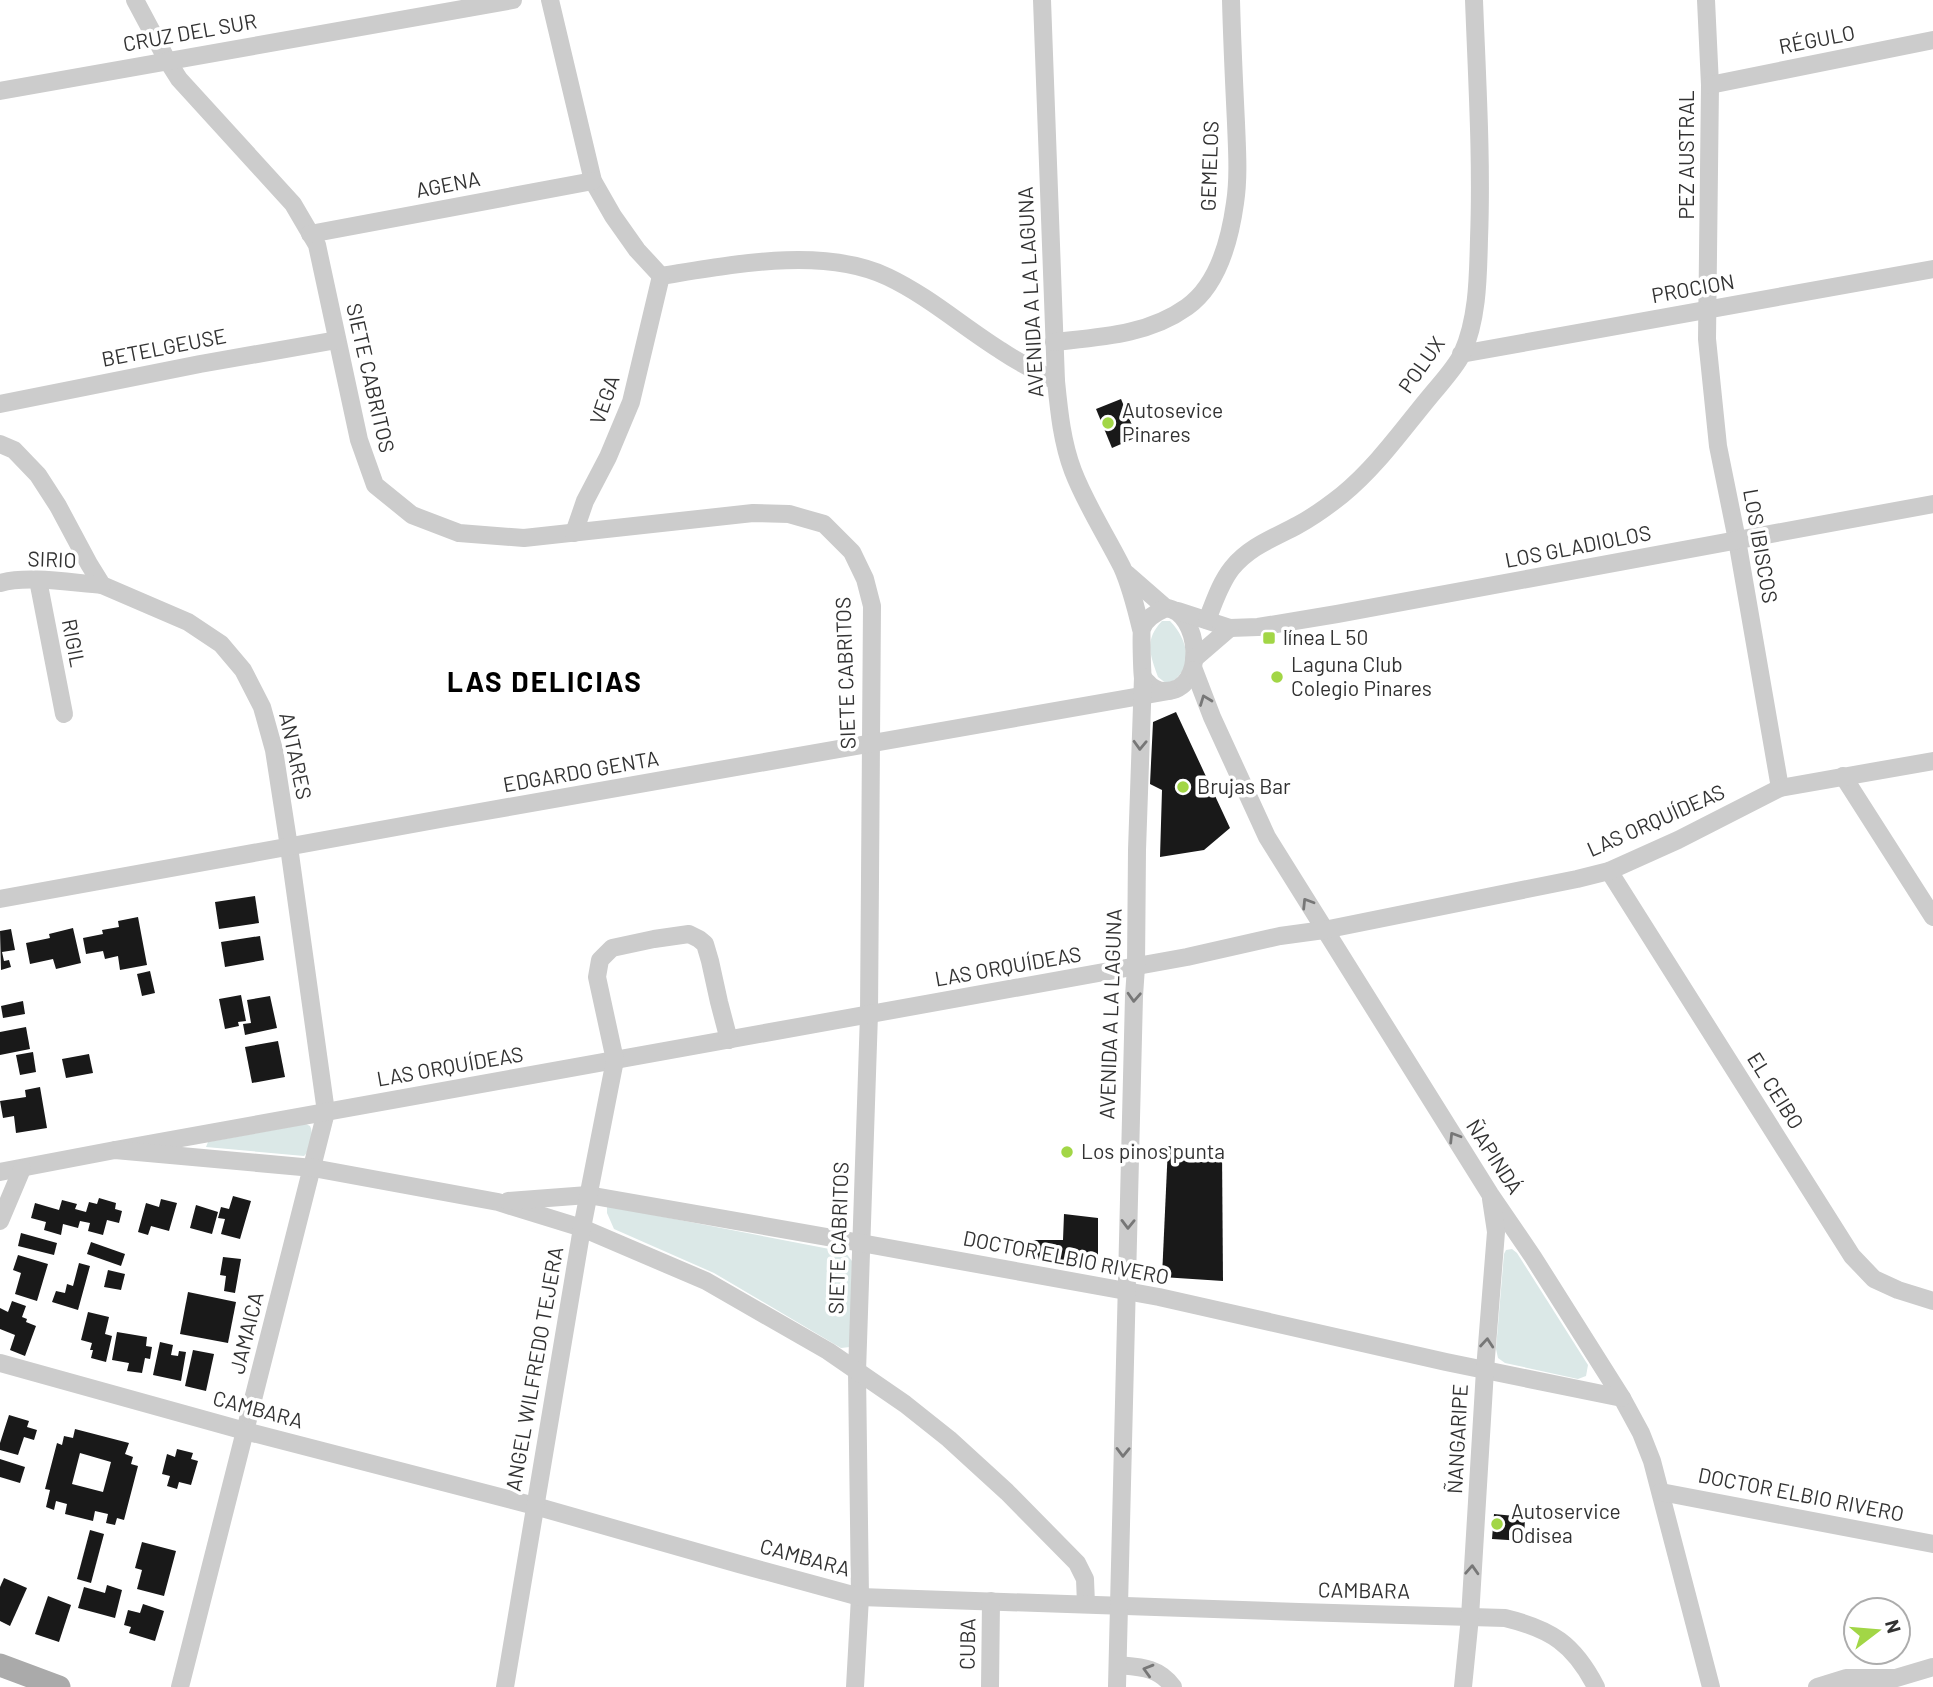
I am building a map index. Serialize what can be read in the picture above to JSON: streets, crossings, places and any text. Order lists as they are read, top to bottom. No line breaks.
{"streets":{"street":["CRUZ DEL SUR","RÉGULO","PEZ AUSTRAL","GEMELOS","AGENA","PROCION","AVENIDA A LA LAGUNA","BETELGEUSE","POLUX","SIETE CABRITOS","VEGA","LOS IBISCOS","LOS GLADIOLOS","SIRIO","RIGIL","ANTARES","EDGARDO GENTA","LAS ORQUÍDEAS","EL CEIBO","ÑAPINDÁ","DOCTOR ELBIO RIVERO","JAMAICA","ANGEL WILFREDO TEJERA","CAMBARA","ÑANGARIPE","CUBA"]},"crossings":[["CRUZ DEL SUR","SIETE CABRITOS"],["RÉGULO","PEZ AUSTRAL"],["PEZ AUSTRAL","PROCION"],["PEZ AUSTRAL","LOS IBISCOS"],["GEMELOS","AVENIDA A LA LAGUNA"],["AGENA","SIETE CABRITOS"],["PROCION","POLUX"],["PROCION","LOS IBISCOS"],["AVENIDA A LA LAGUNA","LOS GLADIOLOS"],["AVENIDA A LA LAGUNA","EDGARDO GENTA"],["AVENIDA A LA LAGUNA","LAS ORQUÍDEAS"],["AVENIDA A LA LAGUNA","ÑAPINDÁ"],["AVENIDA A LA LAGUNA","DOCTOR ELBIO RIVERO"],["AVENIDA A LA LAGUNA","CAMBARA"],["BETELGEUSE","SIETE CABRITOS"],["POLUX","LOS GLADIOLOS"],["SIETE CABRITOS","VEGA"],["SIETE CABRITOS","EDGARDO GENTA"],["SIETE CABRITOS","LAS ORQUÍDEAS"],["SIETE CABRITOS","DOCTOR ELBIO RIVERO"],["SIETE CABRITOS","CAMBARA"],["LOS IBISCOS","LOS GLADIOLOS"],["LOS IBISCOS","LAS ORQUÍDEAS"],["LOS GLADIOLOS","EDGARDO GENTA"],["LOS GLADIOLOS","ÑAPINDÁ"],["SIRIO","RIGIL"],["SIRIO","ANTARES"],["ANTARES","EDGARDO GENTA"],["ANTARES","LAS ORQUÍDEAS"],["ANTARES","JAMAICA"],["EDGARDO GENTA","ÑAPINDÁ"],["LAS ORQUÍDEAS","EL CEIBO"],["LAS ORQUÍDEAS","ÑAPINDÁ"],["LAS ORQUÍDEAS","JAMAICA"],["LAS ORQUÍDEAS","ANGEL WILFREDO TEJERA"],["ÑAPINDÁ","DOCTOR ELBIO RIVERO"],["ÑAPINDÁ","ÑANGARIPE"],["DOCTOR ELBIO RIVERO","ANGEL WILFREDO TEJERA"],["DOCTOR ELBIO RIVERO","ÑANGARIPE"],["JAMAICA","CAMBARA"],["ANGEL WILFREDO TEJERA","CAMBARA"],["CAMBARA","ÑANGARIPE"],["CAMBARA","CUBA"]],"one_way":["AVENIDA A LA LAGUNA","ÑAPINDÁ","ÑANGARIPE"],"districts":["LAS DELICIAS"],"places":{"other":["Autosevice Pinares","Laguna Club Colegio Pinares","Brujas Bar","Los pinos punta","Autoservice Odisea"],"transit":["línea L 50"]},"north":"right"}
